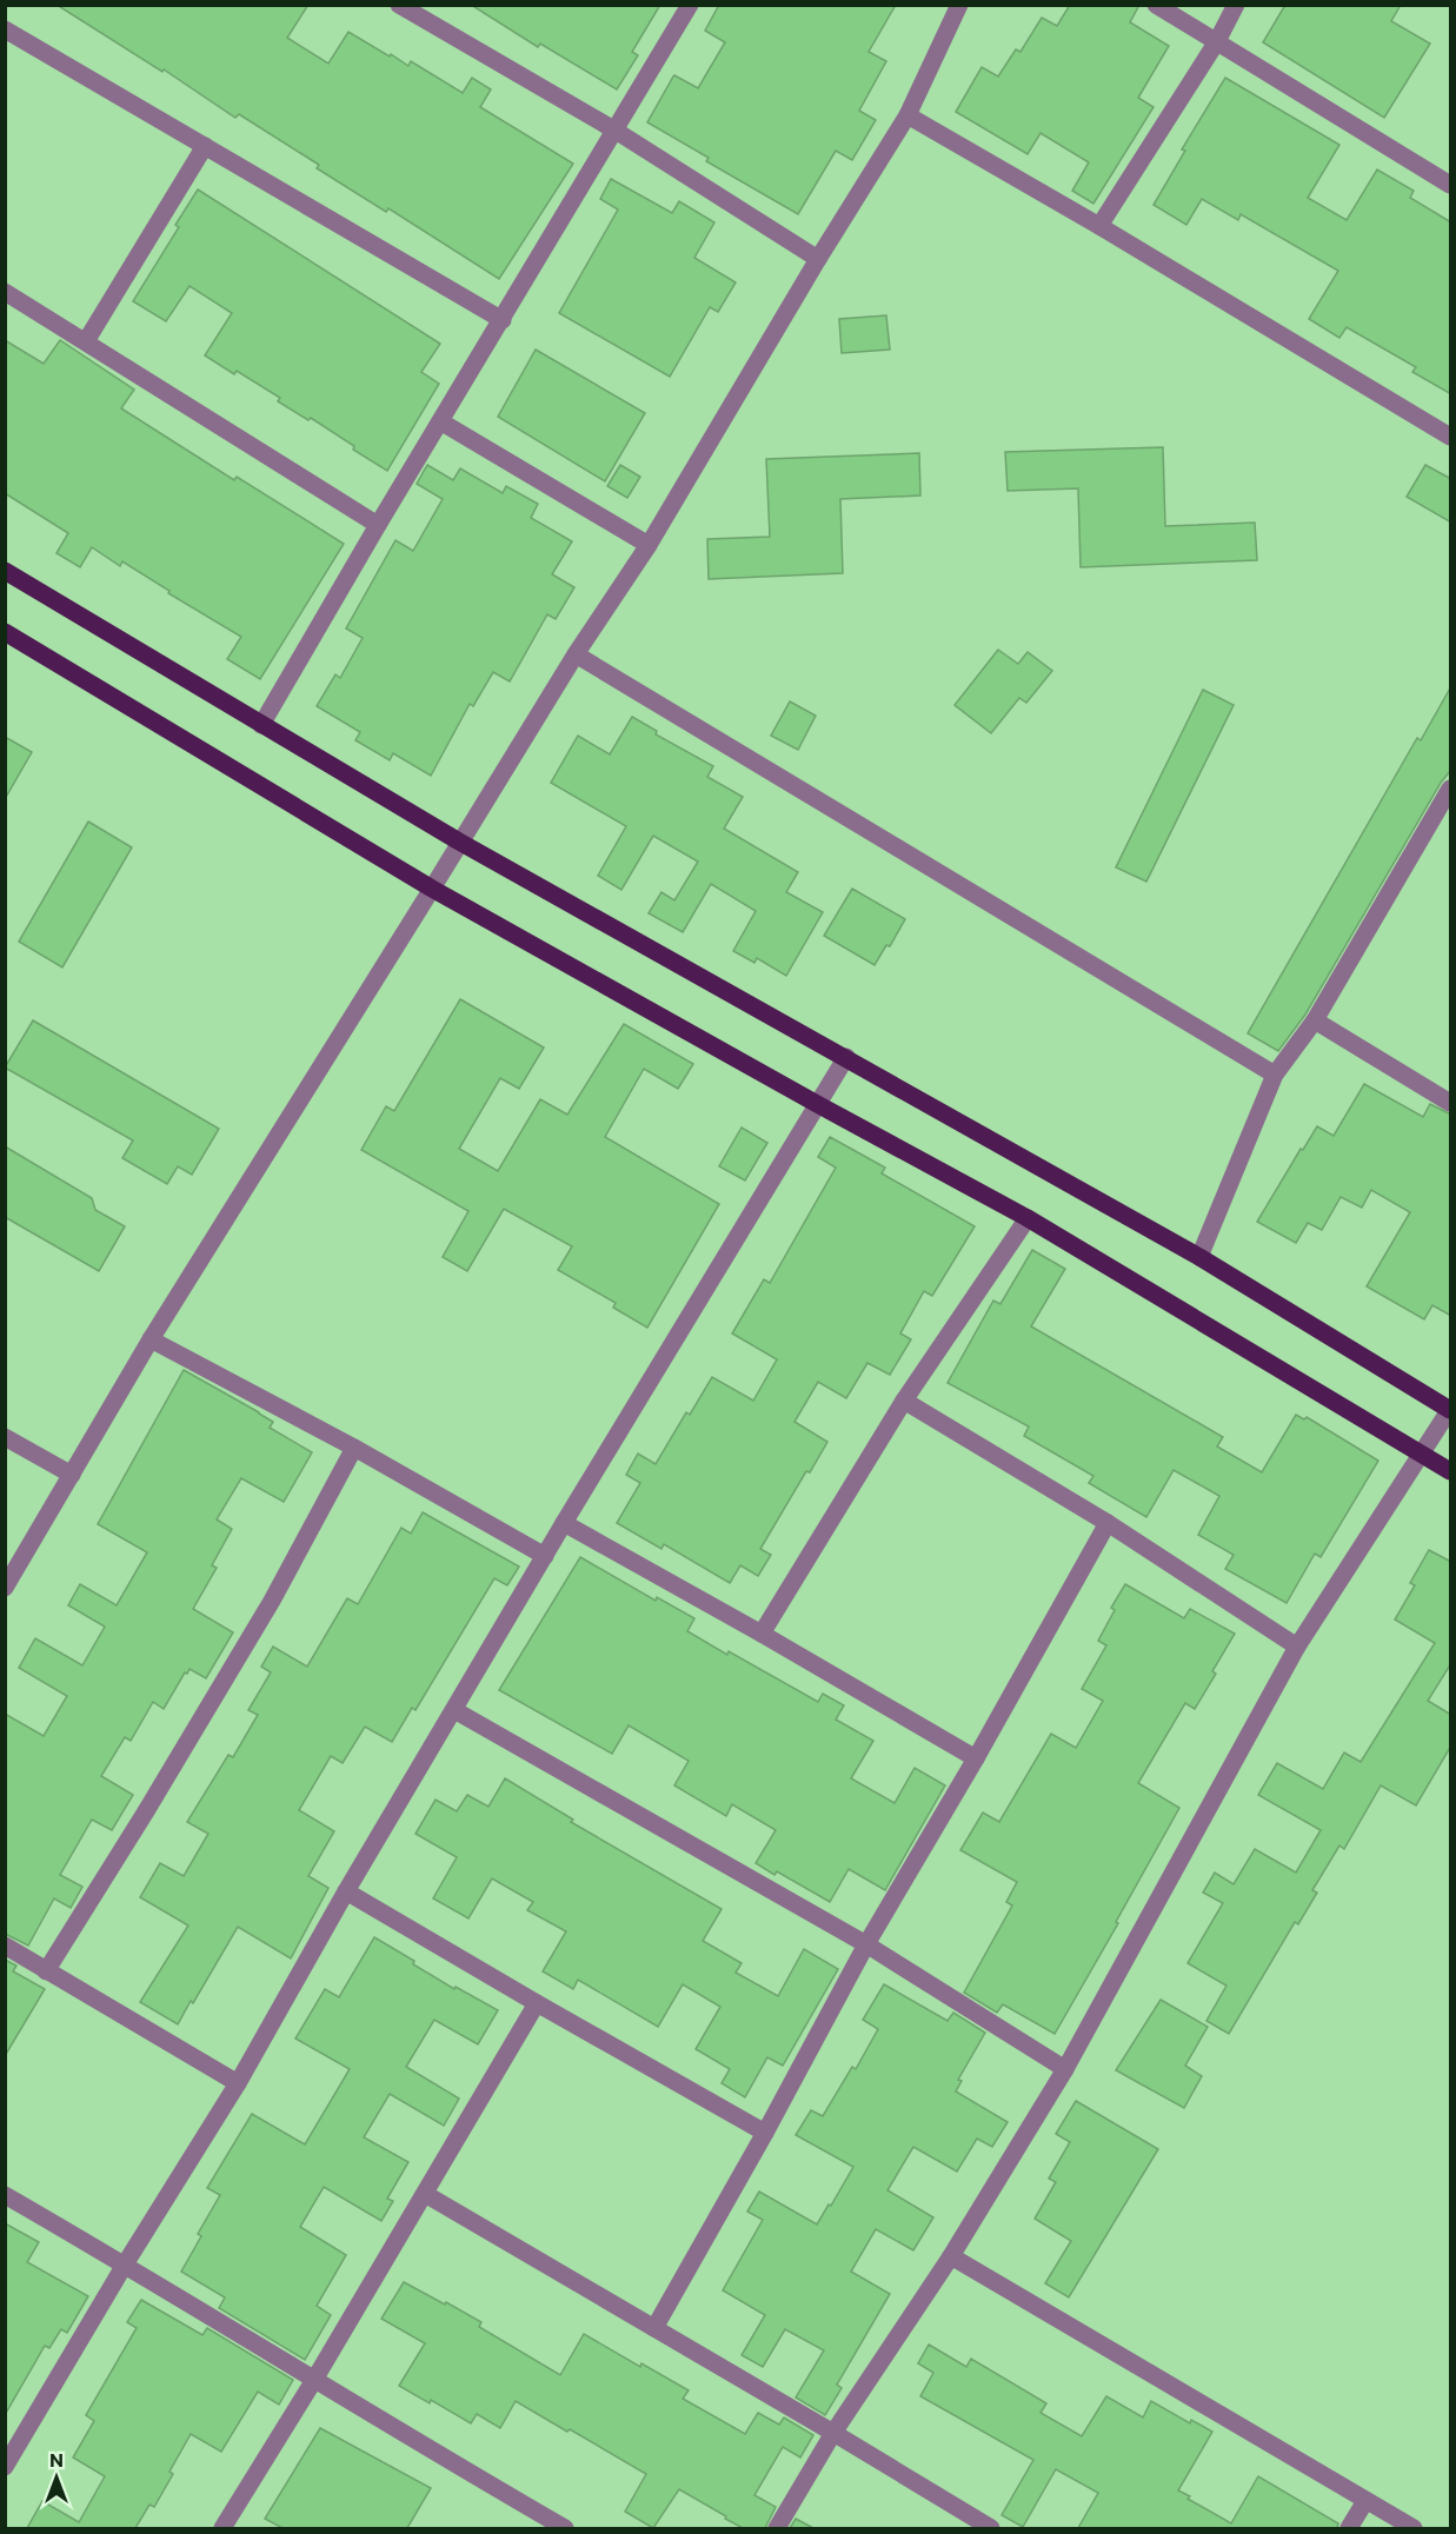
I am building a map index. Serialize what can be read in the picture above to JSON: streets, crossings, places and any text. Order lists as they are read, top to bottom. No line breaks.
{"north":"top"}
